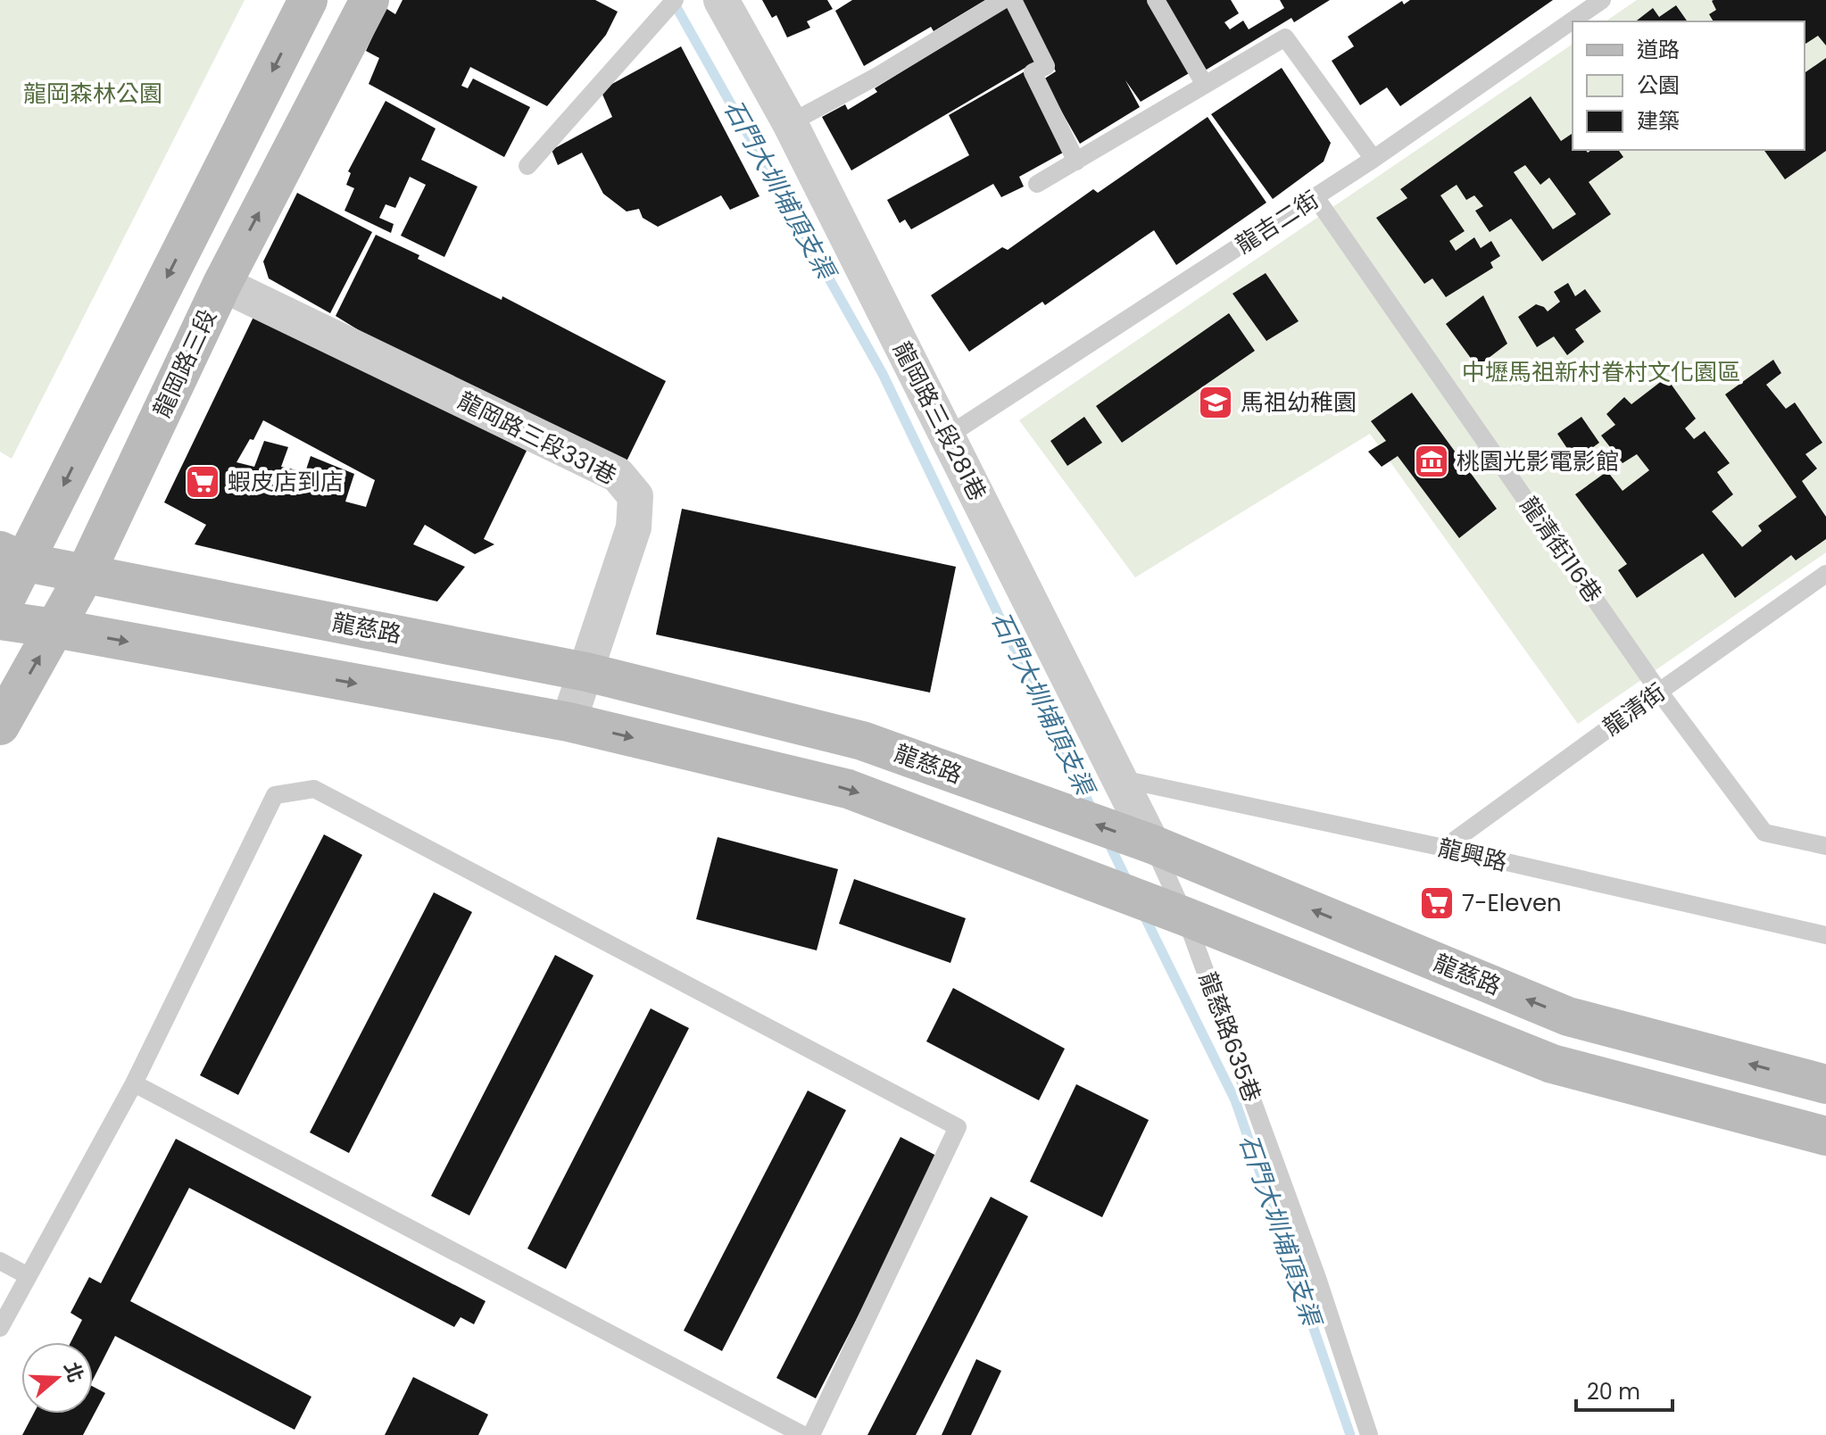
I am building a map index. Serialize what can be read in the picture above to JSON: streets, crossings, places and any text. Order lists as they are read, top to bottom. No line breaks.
{"streets":{"street":["龍岡路三段","龍岡路三段281巷","龍岡路三段331巷","龍慈路"],"lane":["龍吉二街","龍清街116巷","龍清街","龍興路","龍慈路635巷"]},"crossings":[["龍吉二街","龍岡路三段281巷"],["龍吉二街","龍清街116巷"],["龍岡路三段","龍岡路三段331巷"],["龍岡路三段","龍慈路"],["龍岡路三段281巷","龍慈路"],["龍岡路三段281巷","龍興路"],["龍岡路三段281巷","龍慈路635巷"],["龍岡路三段331巷","龍慈路"],["龍清街116巷","龍清街"],["龍慈路","龍慈路635巷"],["龍清街","龍興路"]],"water":["石門大圳埔頂支渠"],"parks":["龍岡森林公園","中壢馬祖新村眷村文化園區"],"places":{"school or university":["馬祖幼稚園"],"museum":["桃園光影電影館"],"supermarket":["蝦皮店到店","7-Eleven"]},"legend":["道路","公園","建築"],"scale_bar":"20 m","north":"right"}
